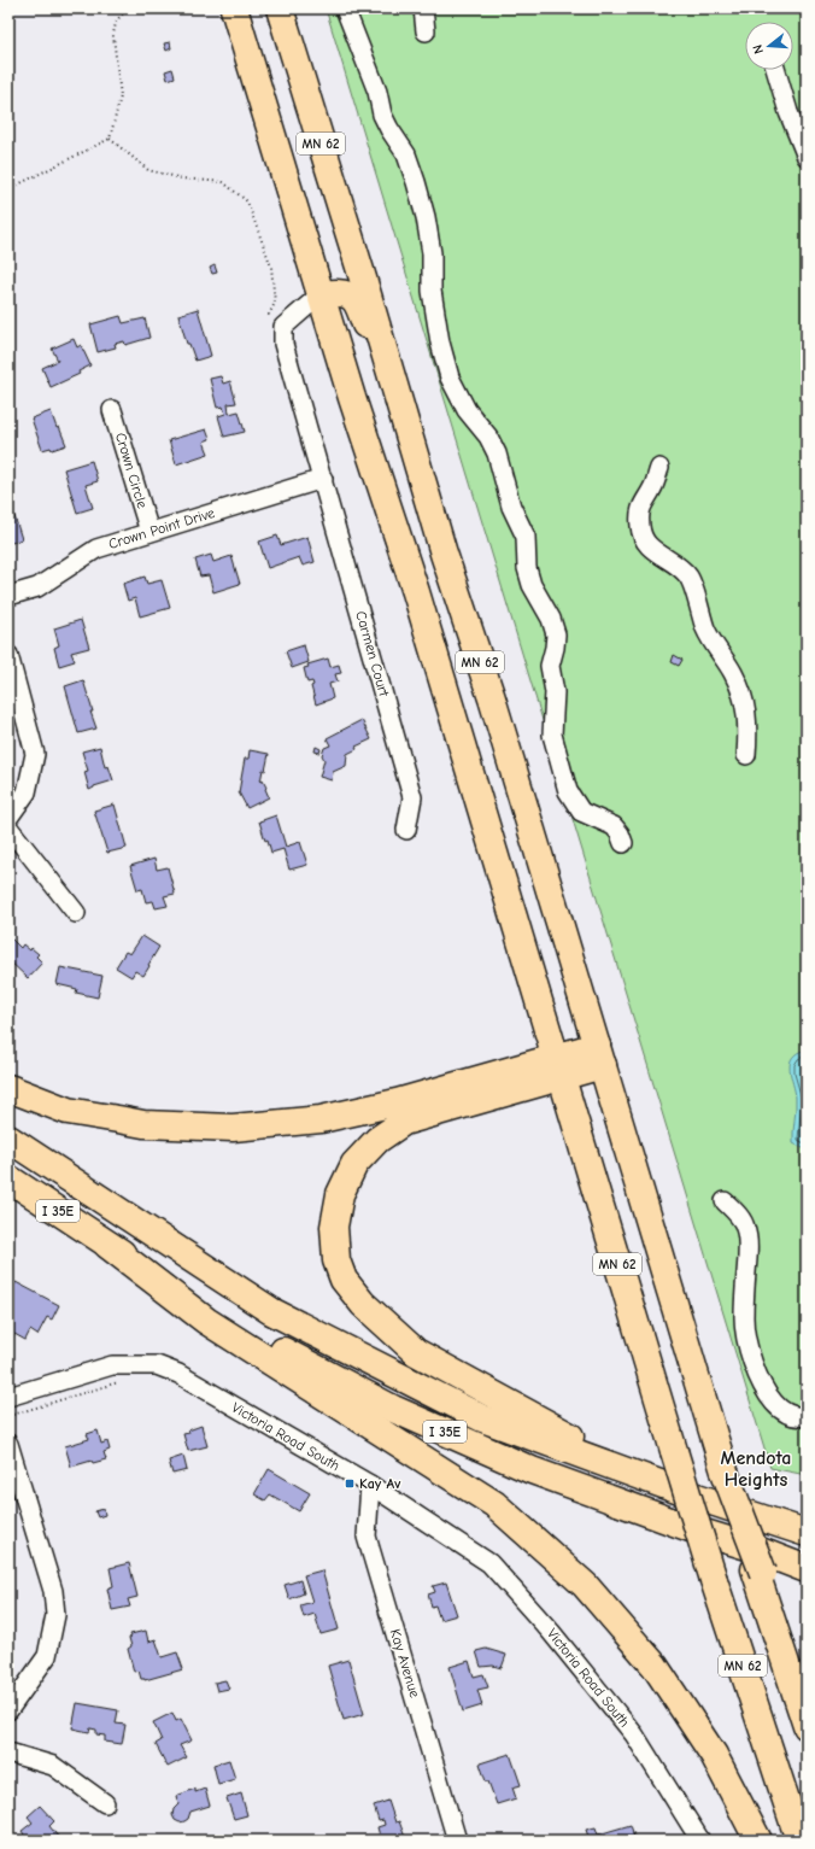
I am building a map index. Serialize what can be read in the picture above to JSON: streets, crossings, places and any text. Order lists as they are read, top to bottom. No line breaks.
{"streets":{"highway":["MN 62","I 35E"],"street":["Crown Circle","Crown Point Drive","Carmen Court","Victoria Road South","Kay Avenue"]},"crossings":[["Crown Circle","Crown Point Drive"],["Crown Point Drive","Carmen Court"],["Victoria Road South","Kay Avenue"]],"districts":["Mendota Heights"],"places":{"transit":["Kay Av"]},"north":"left"}
